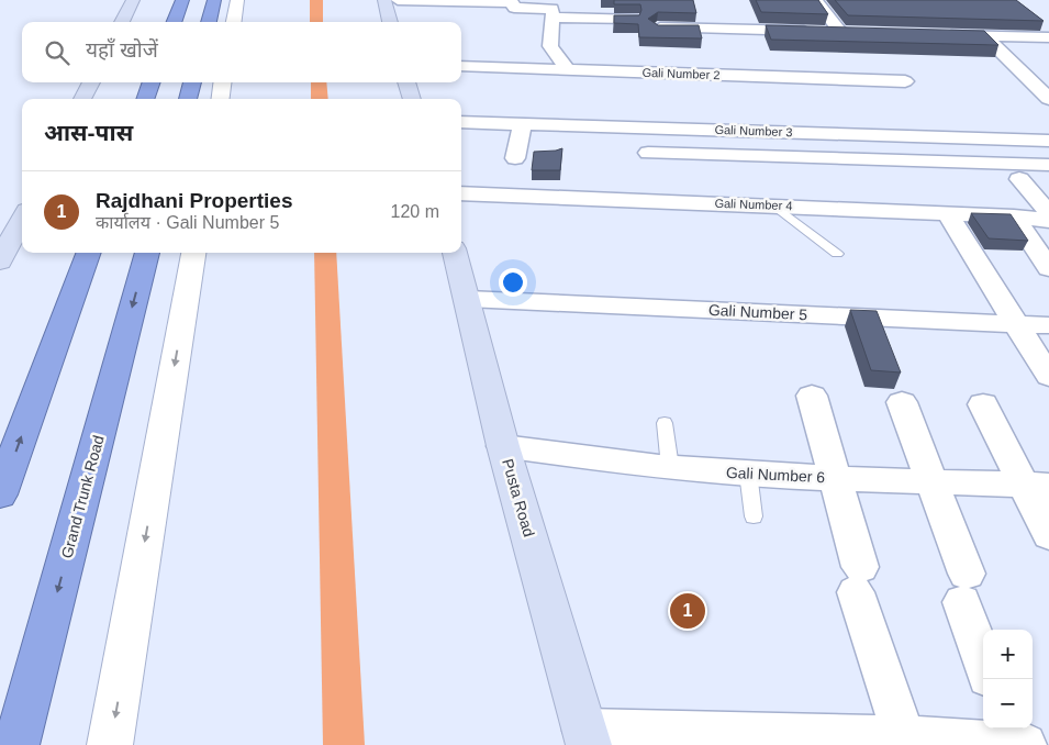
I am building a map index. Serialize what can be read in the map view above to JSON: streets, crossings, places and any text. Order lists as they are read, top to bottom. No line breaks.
{"streets":{"highway":["Grand Trunk Road"],"main road":["Pusta Road"],"street":["Gali Number 2","Gali Number 3","Gali Number 4","Gali Number 5","Gali Number 6"]},"crossings":[["Gali Number 5","Pusta Road"],["Gali Number 6","Pusta Road"]],"page":{"search":"यहाँ खोजें","heading":"आस-पास","list":[{"mark":"1","name":"Rajdhani Properties","note":"कार्यालय · Gali Number 5","value":"120 m"}],"pins":"1","map_buttons":["+","−"]}}
